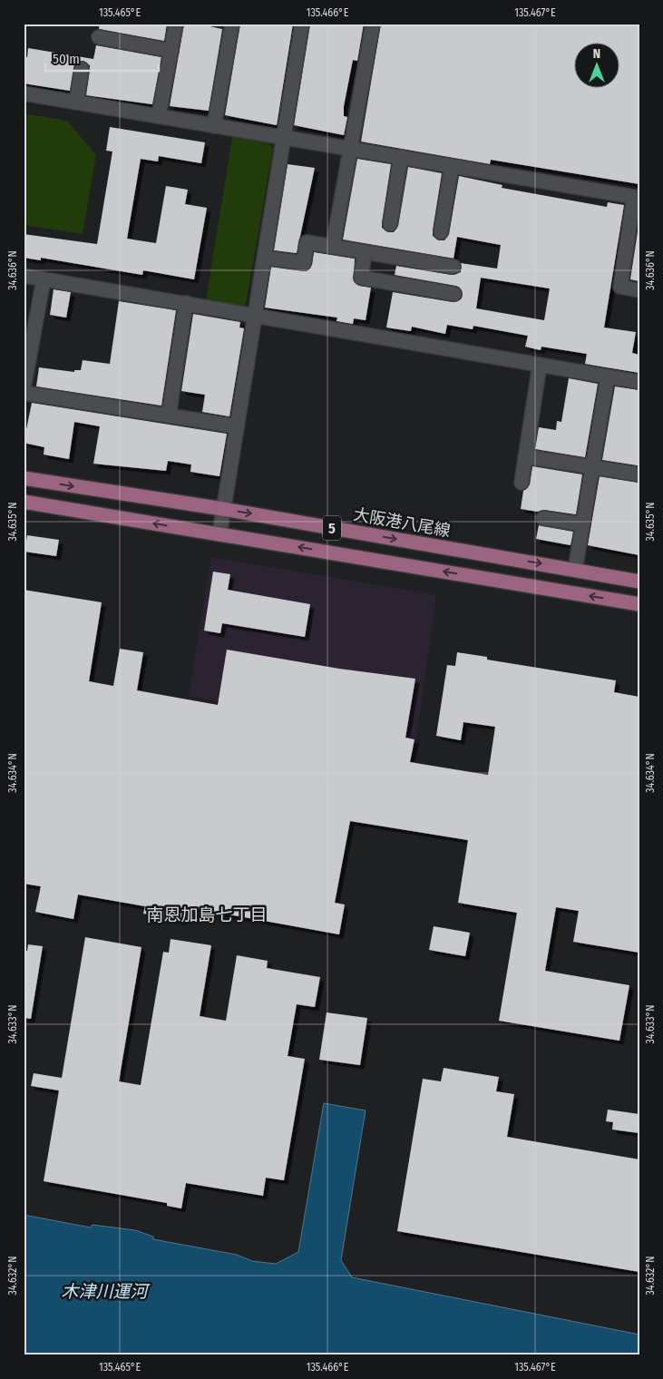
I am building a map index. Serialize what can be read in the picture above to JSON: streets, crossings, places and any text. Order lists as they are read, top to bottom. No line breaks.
{"streets":{"main road":["大阪港八尾線","5"]},"districts":["南恩加島七丁目"],"water":["木津川運河"],"scale_bar":"50 m","north":"top","coordinates":["135.465°E","135.466°E","135.467°E","34.636°N","34.635°N","34.634°N","34.633°N","34.632°N"]}
